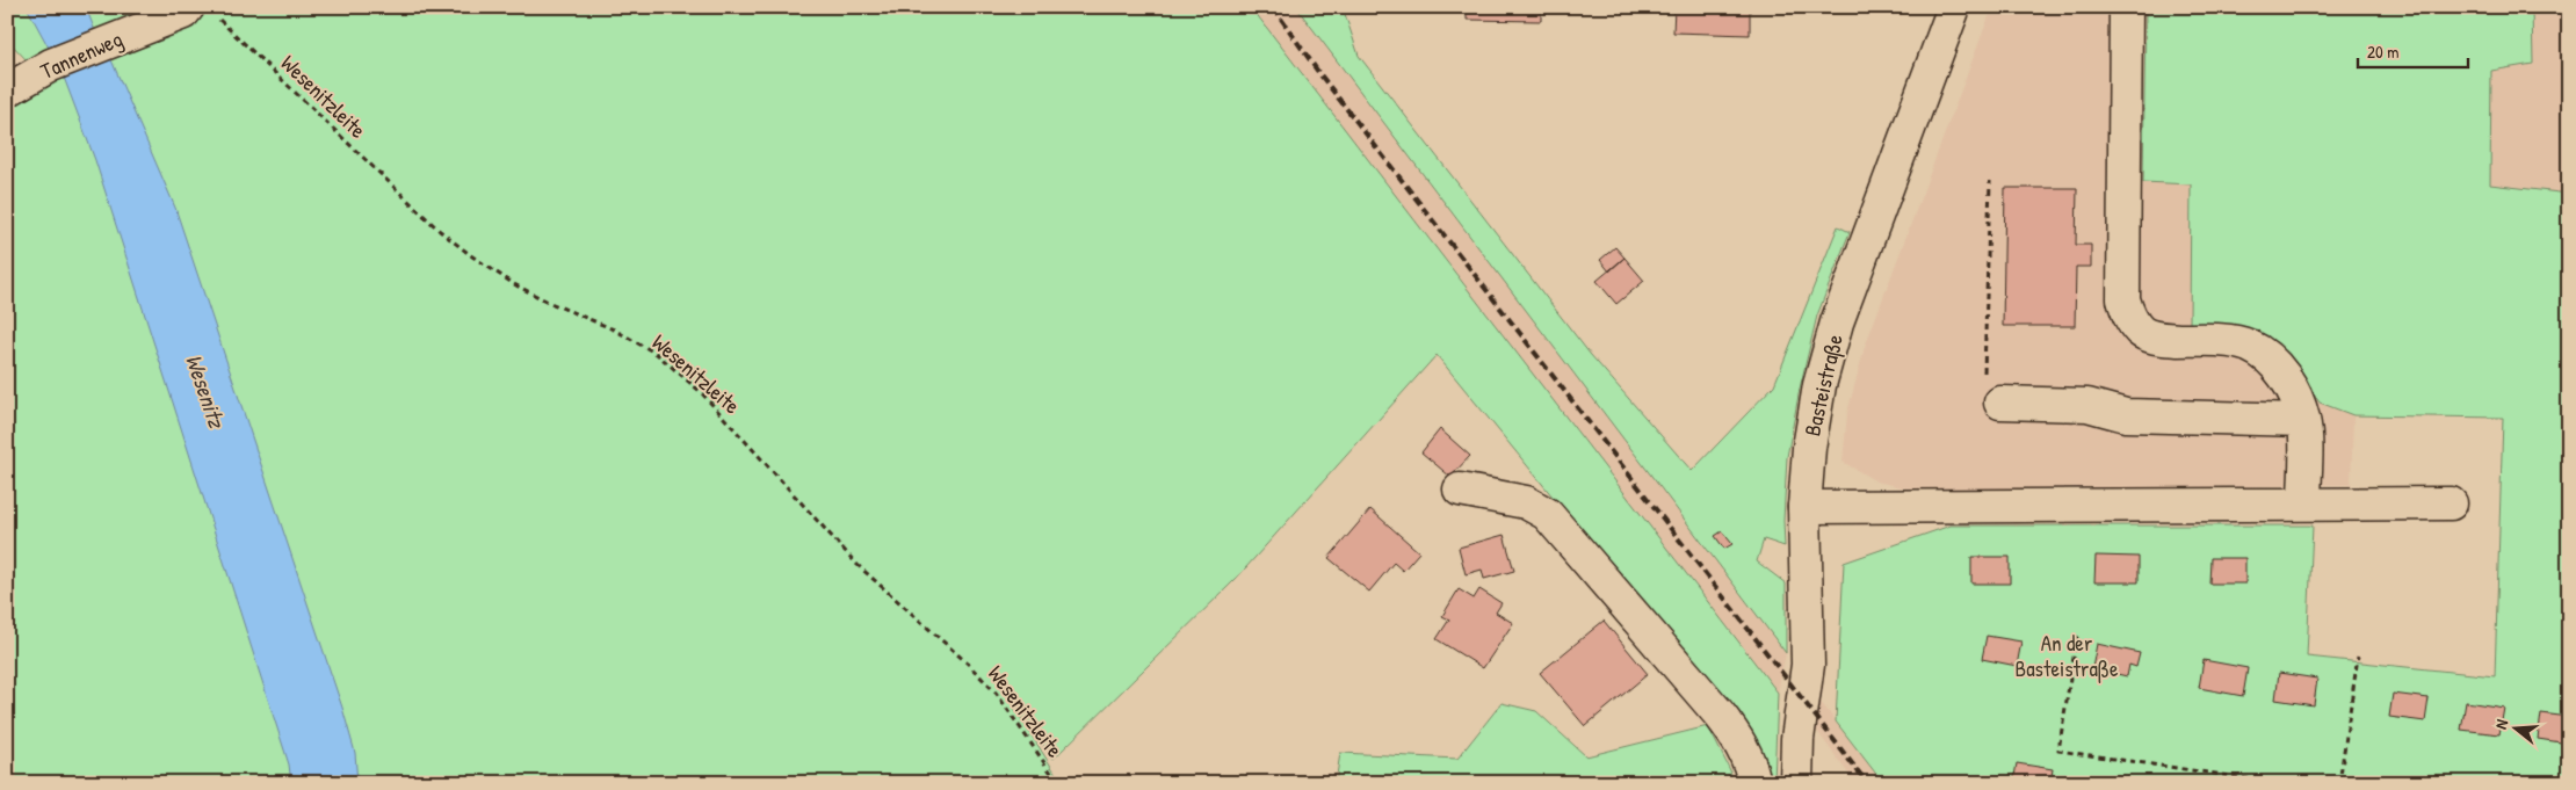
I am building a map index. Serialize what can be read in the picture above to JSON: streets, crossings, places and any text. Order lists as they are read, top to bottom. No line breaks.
{"streets":{"main road":["Tannenweg","Basteistraße"],"path":["Wesenitzleite"]},"crossings":[["Tannenweg","Wesenitzleite"]],"water":["Wesenitz"],"parks":["An der Basteistraße"],"scale_bar":"20 m","north":"left"}
